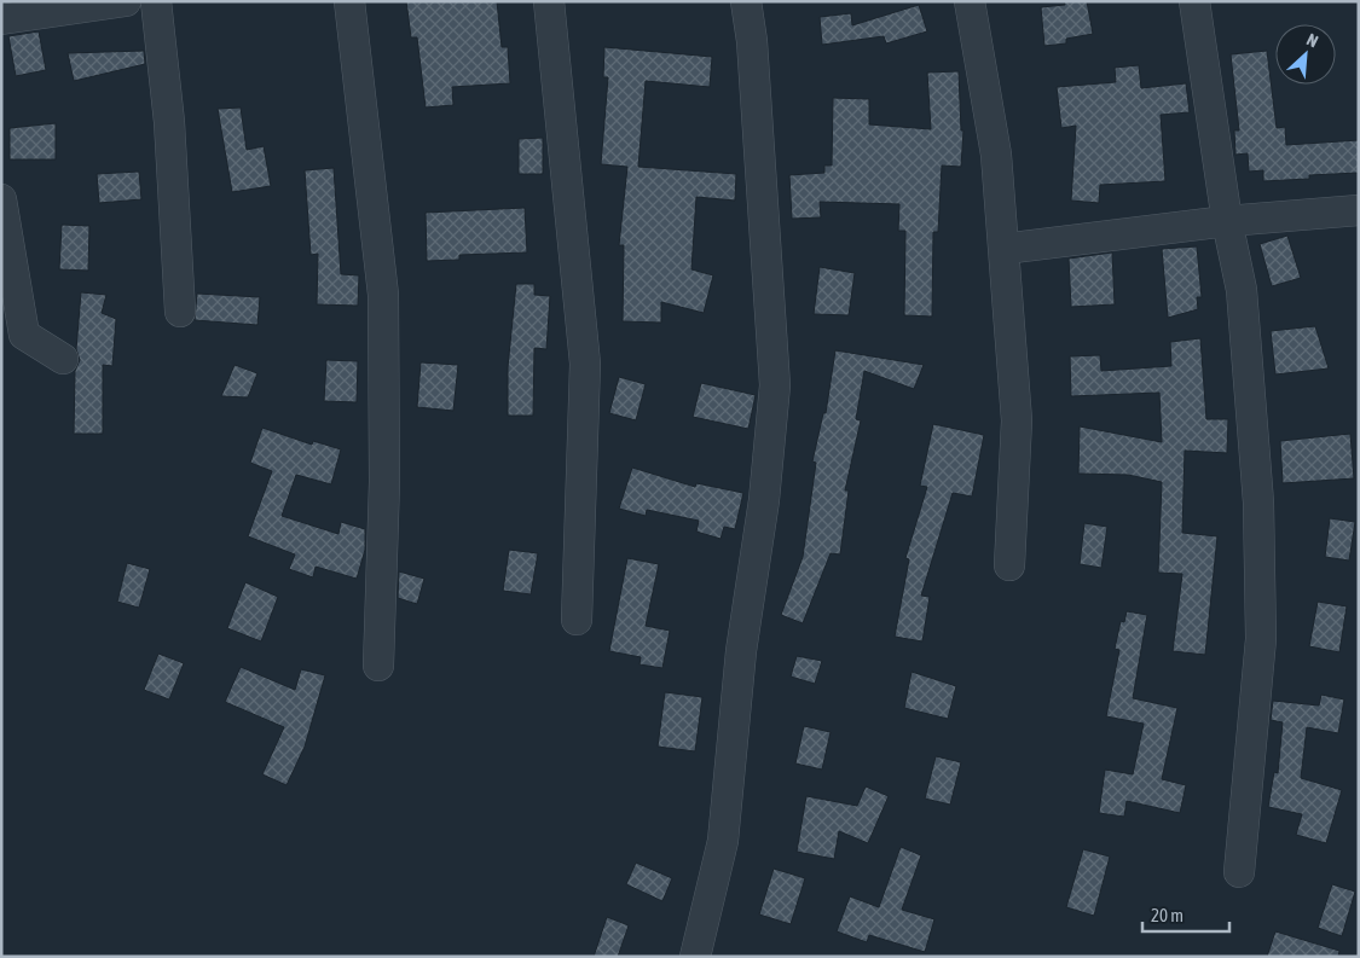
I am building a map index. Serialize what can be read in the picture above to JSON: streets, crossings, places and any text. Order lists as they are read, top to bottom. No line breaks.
{"scale_bar":"20 m","north":"top right"}
